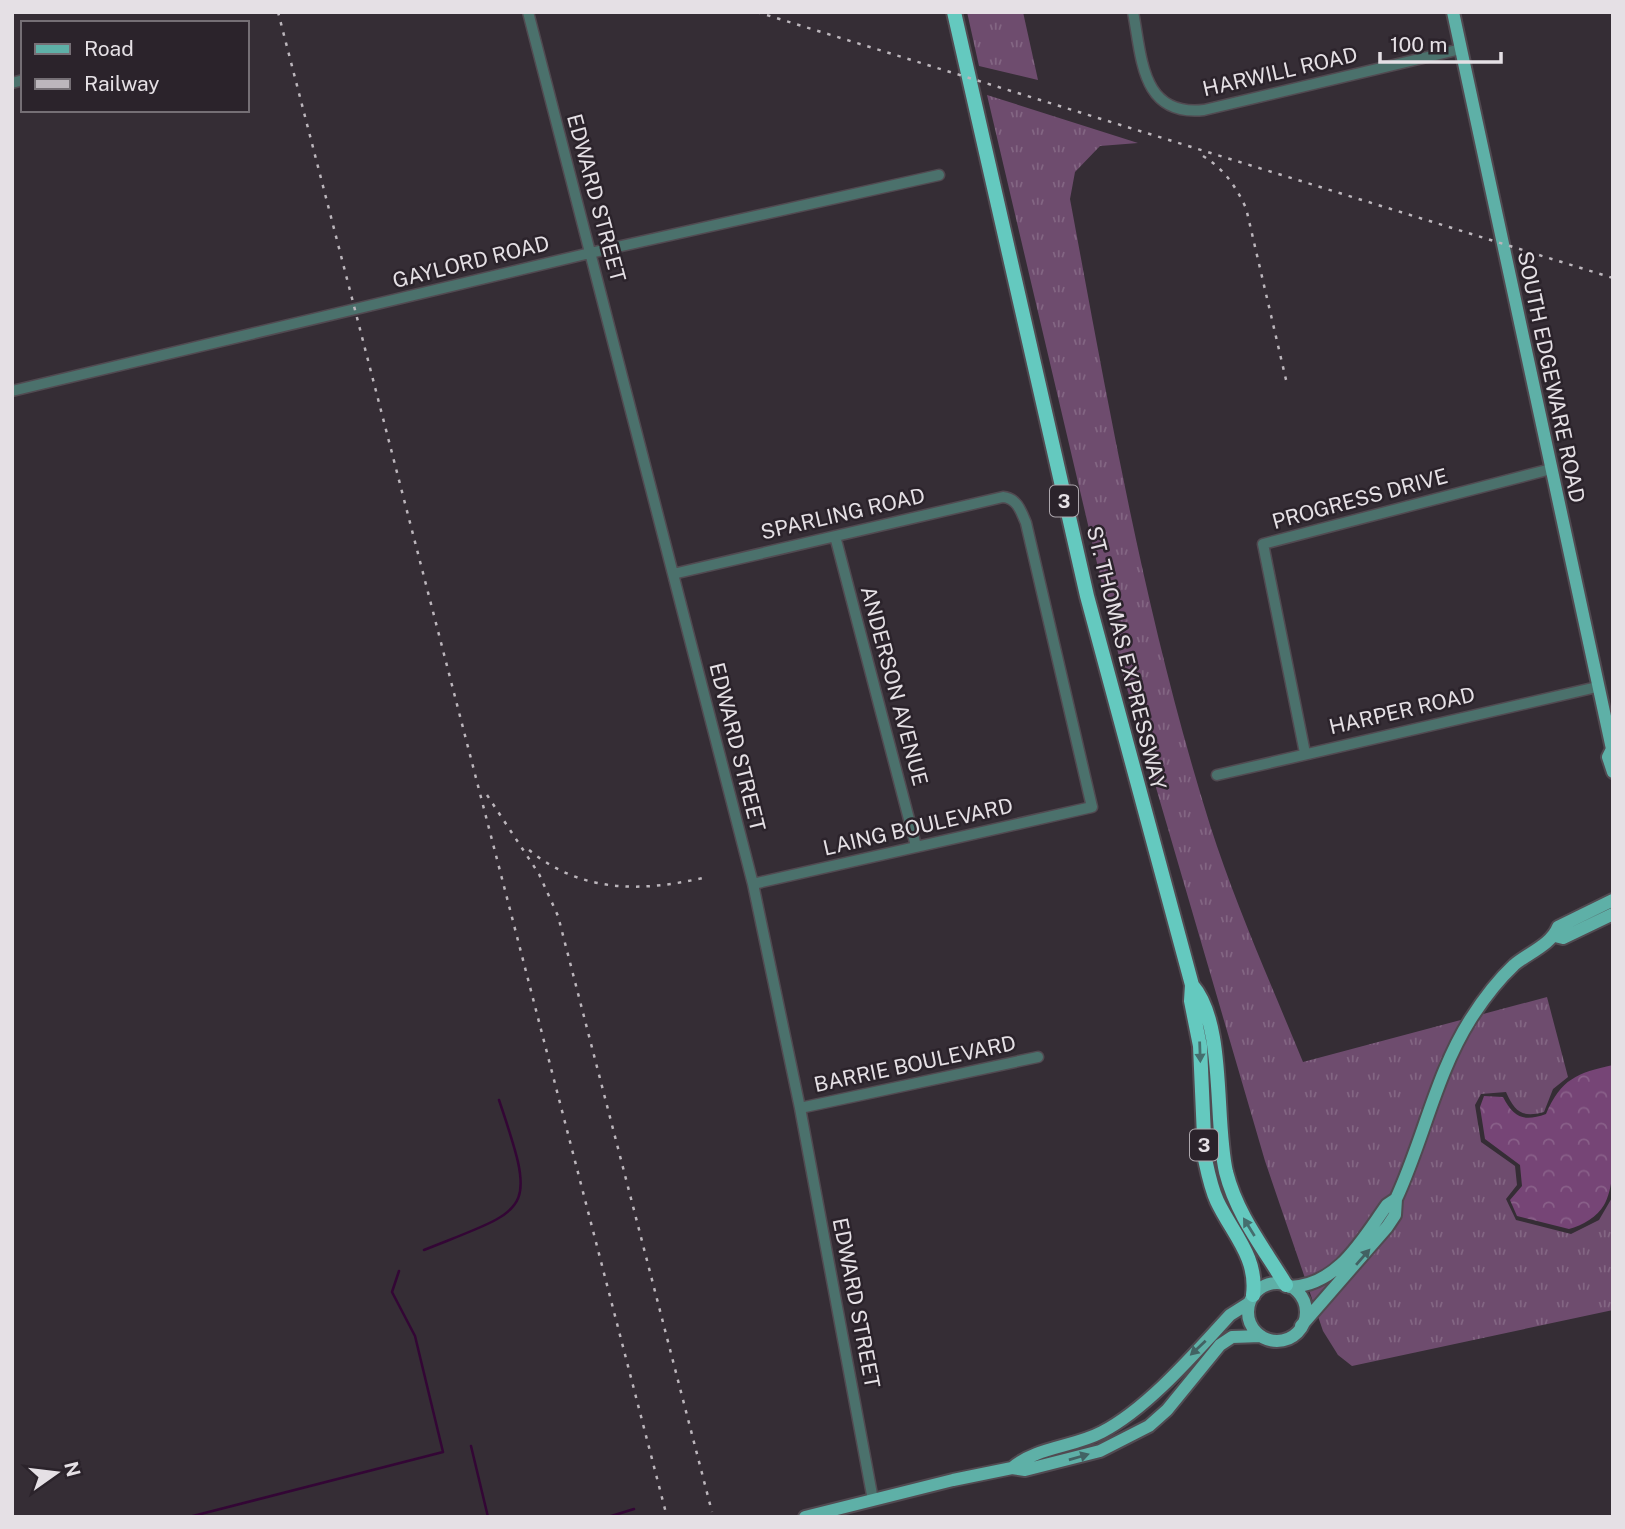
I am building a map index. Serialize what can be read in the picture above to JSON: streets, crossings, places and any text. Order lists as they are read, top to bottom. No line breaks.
{"streets":{"highway":["3","ST. THOMAS EXPRESSWAY"],"main road":["SOUTH EDGEWARE ROAD"],"street":["HARWILL ROAD","EDWARD STREET","GAYLORD ROAD","PROGRESS DRIVE","SPARLING ROAD","ANDERSON AVENUE","HARPER ROAD","LAING BOULEVARD","BARRIE BOULEVARD"]},"crossings":[["HARWILL ROAD","SOUTH EDGEWARE ROAD"],["EDWARD STREET","GAYLORD ROAD"],["EDWARD STREET","SPARLING ROAD"],["EDWARD STREET","LAING BOULEVARD"],["EDWARD STREET","BARRIE BOULEVARD"],["SOUTH EDGEWARE ROAD","PROGRESS DRIVE"],["SOUTH EDGEWARE ROAD","HARPER ROAD"],["PROGRESS DRIVE","HARPER ROAD"],["SPARLING ROAD","ANDERSON AVENUE"],["SPARLING ROAD","LAING BOULEVARD"],["ANDERSON AVENUE","LAING BOULEVARD"]],"legend":["Road","Railway"],"scale_bar":"100 m","north":"right"}
